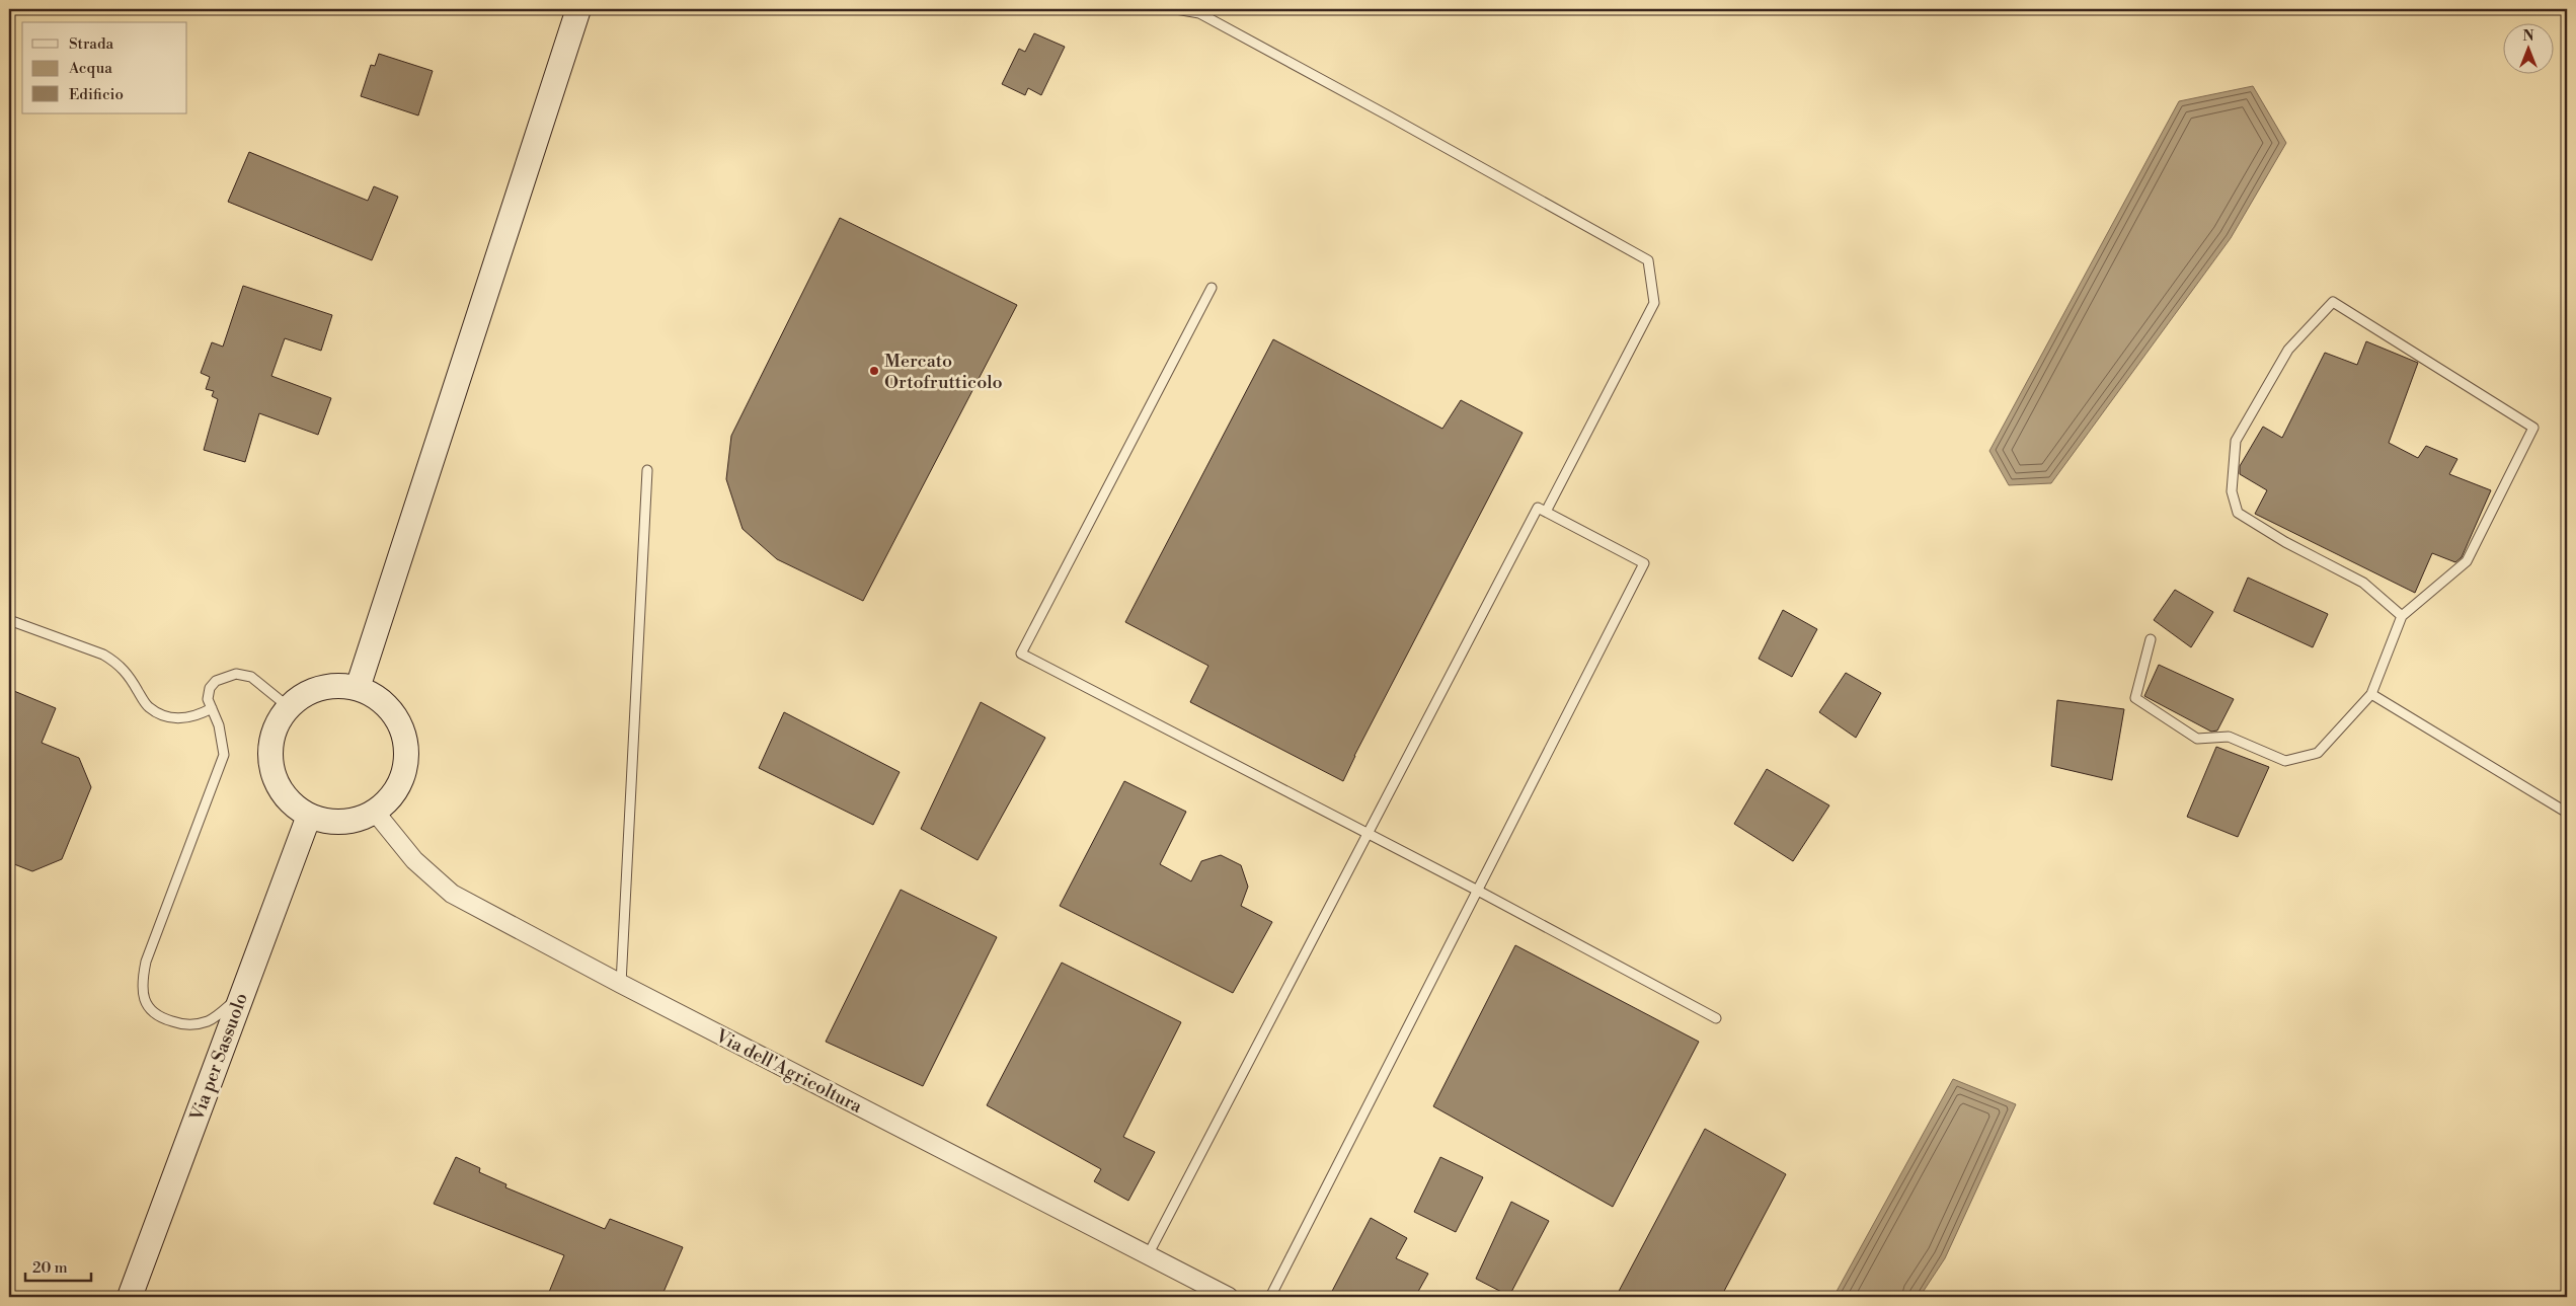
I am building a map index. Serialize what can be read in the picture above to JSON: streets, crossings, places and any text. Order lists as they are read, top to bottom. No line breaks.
{"streets":{"main road":["Via per Sassuolo"],"street":["Via dell'Agricoltura"]},"crossings":[["Via per Sassuolo","Via dell'Agricoltura"]],"places":["Mercato Ortofrutticolo"],"legend":["Strada","Acqua","Edificio"],"scale_bar":"20 m","north":"top"}
